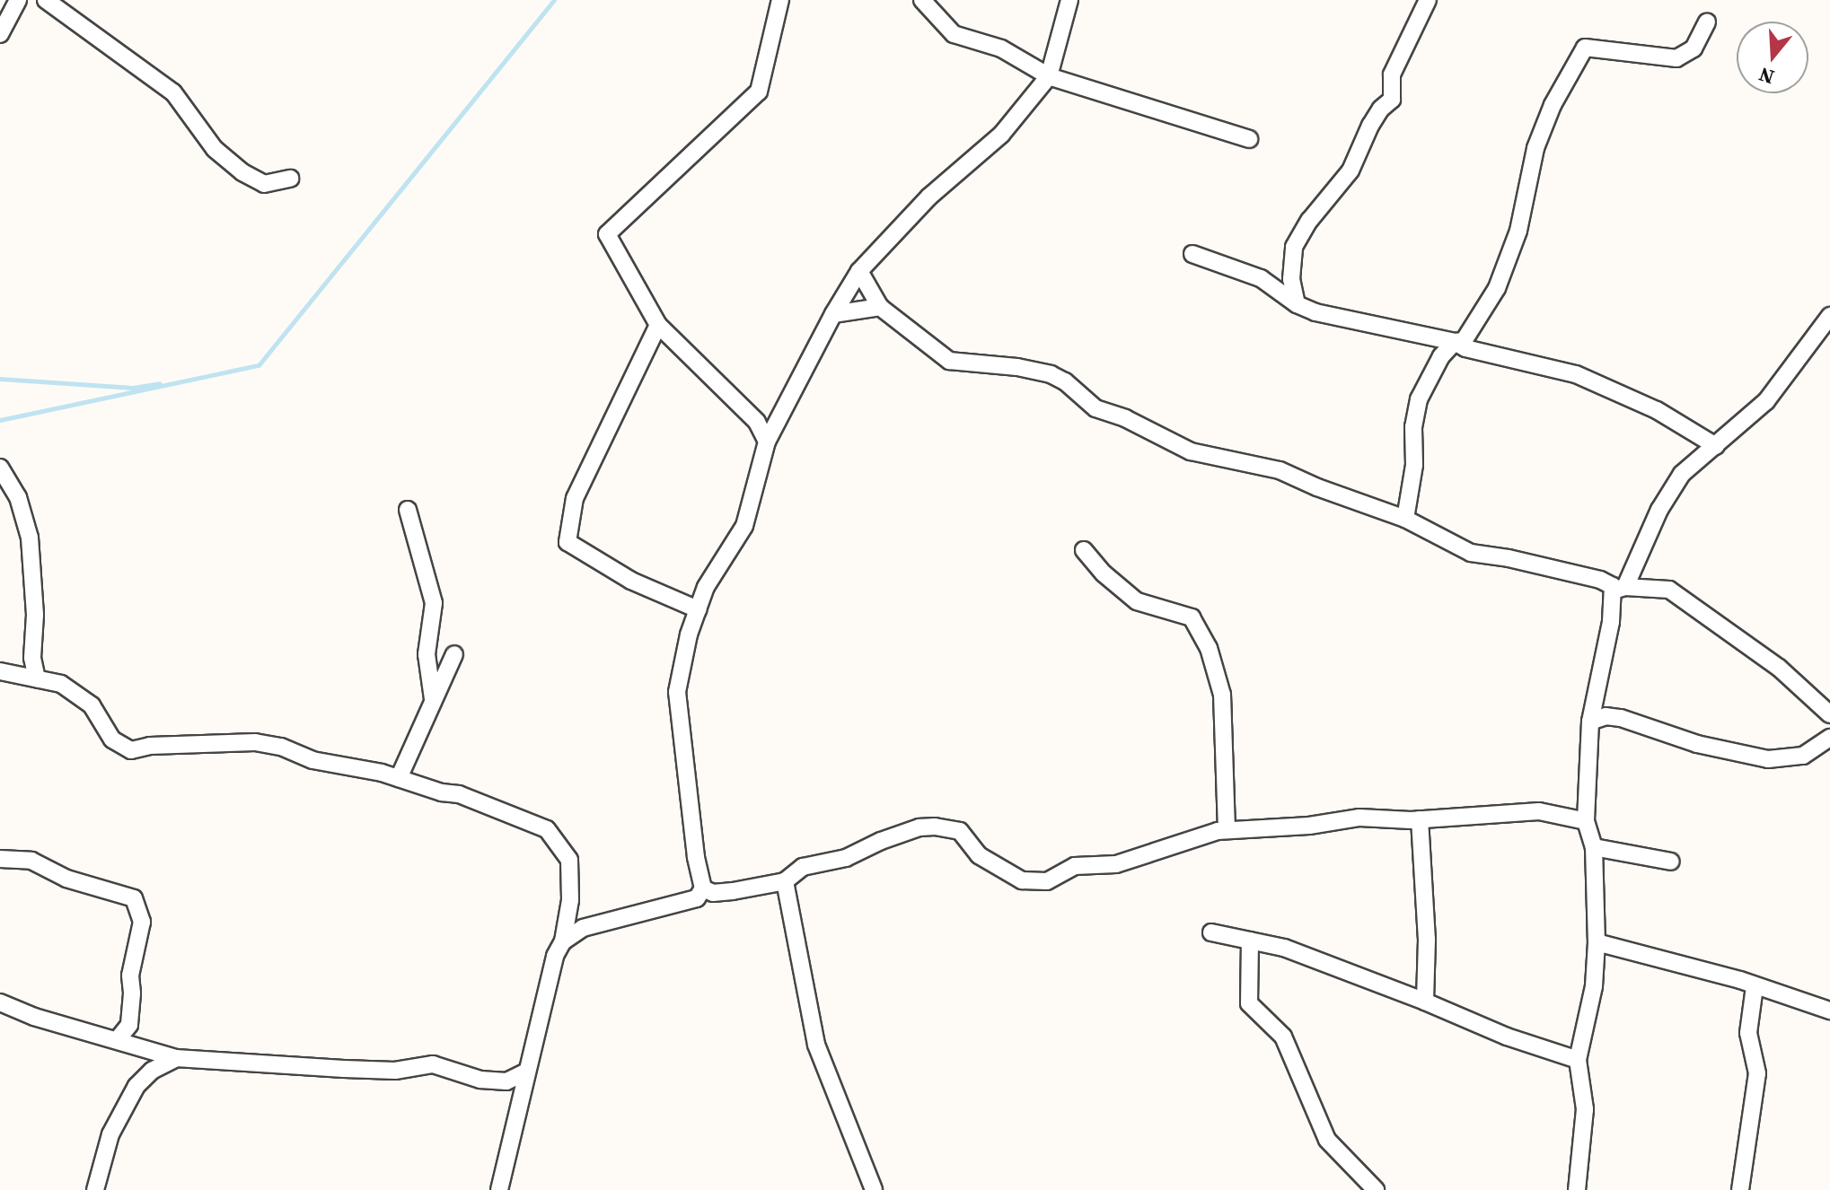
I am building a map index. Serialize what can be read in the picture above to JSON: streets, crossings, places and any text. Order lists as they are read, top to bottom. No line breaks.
{"north":"bottom"}
